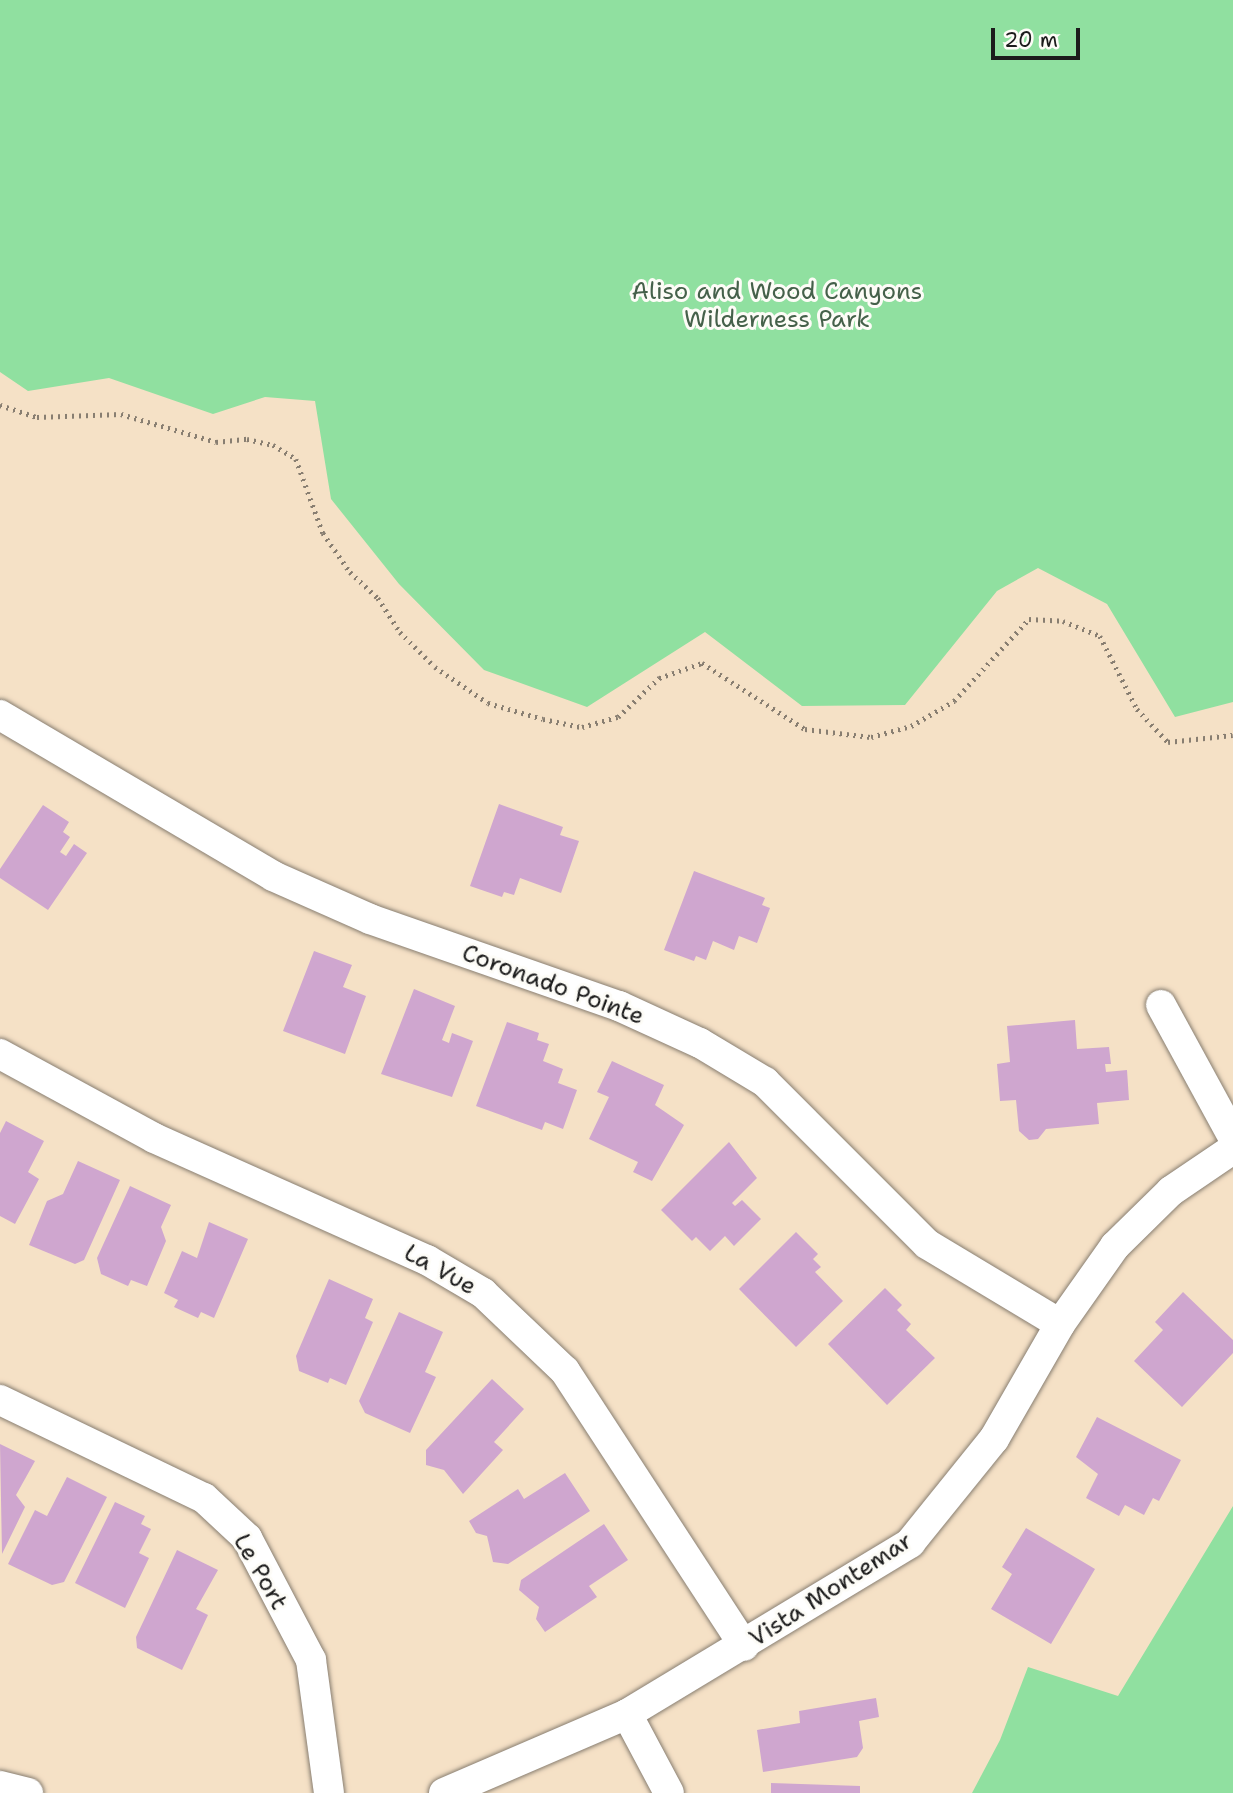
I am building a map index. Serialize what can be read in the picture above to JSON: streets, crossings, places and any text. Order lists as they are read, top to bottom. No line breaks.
{"streets":{"street":["Coronado Pointe","La Vue","Le Port","Vista Montemar"]},"crossings":[["Coronado Pointe","Vista Montemar"],["La Vue","Vista Montemar"]],"parks":["Aliso and Wood Canyons Wilderness Park"],"scale_bar":"20 m"}
